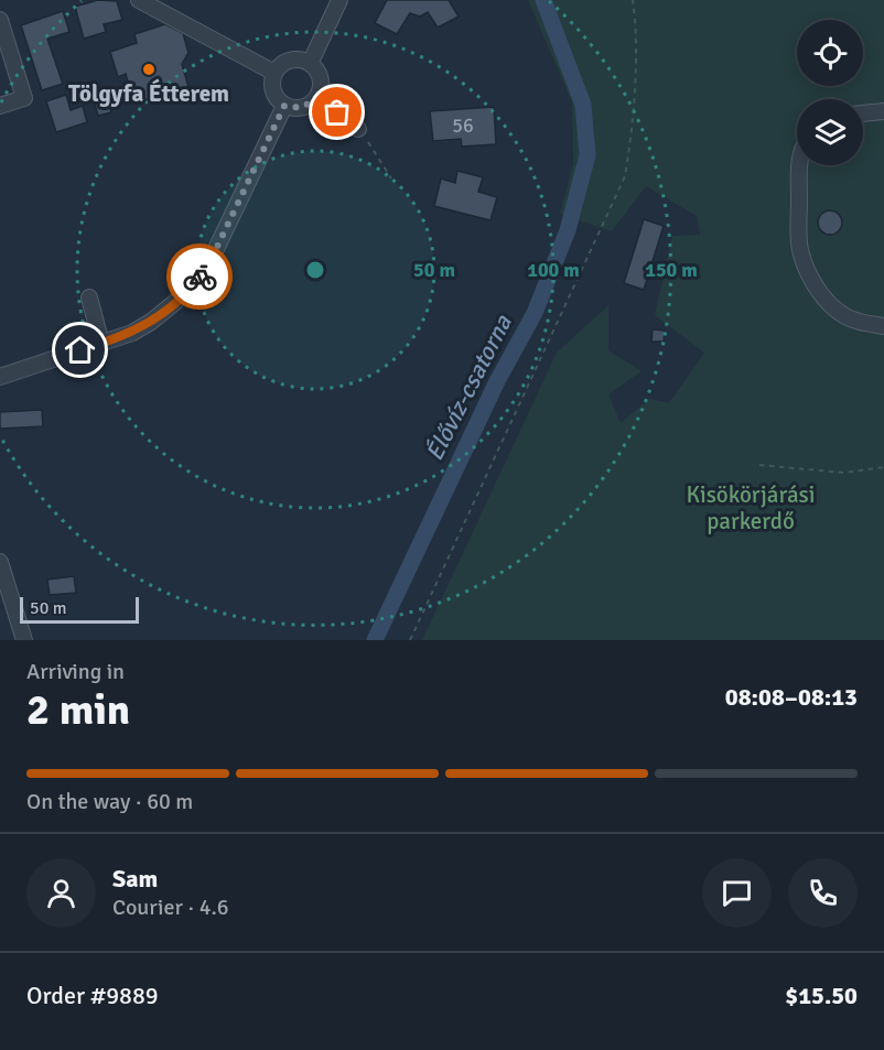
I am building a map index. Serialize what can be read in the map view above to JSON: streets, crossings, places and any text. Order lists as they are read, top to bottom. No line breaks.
{"water":["Élővíz-csatorna"],"parks":["Kisökörjárási parkerdő"],"places":["Tölgyfa Étterem"],"house_numbers":["56"],"scale_bar":"50 m","page":{"scale":"50 m","heading":["2 min","Arriving in","08:08–08:13"],"panel":["Sam","Courier · 4.6","Order #9889","$15.50"],"bar":"On the way · 60 m"},"rings":["50 m","100 m","150 m"]}
